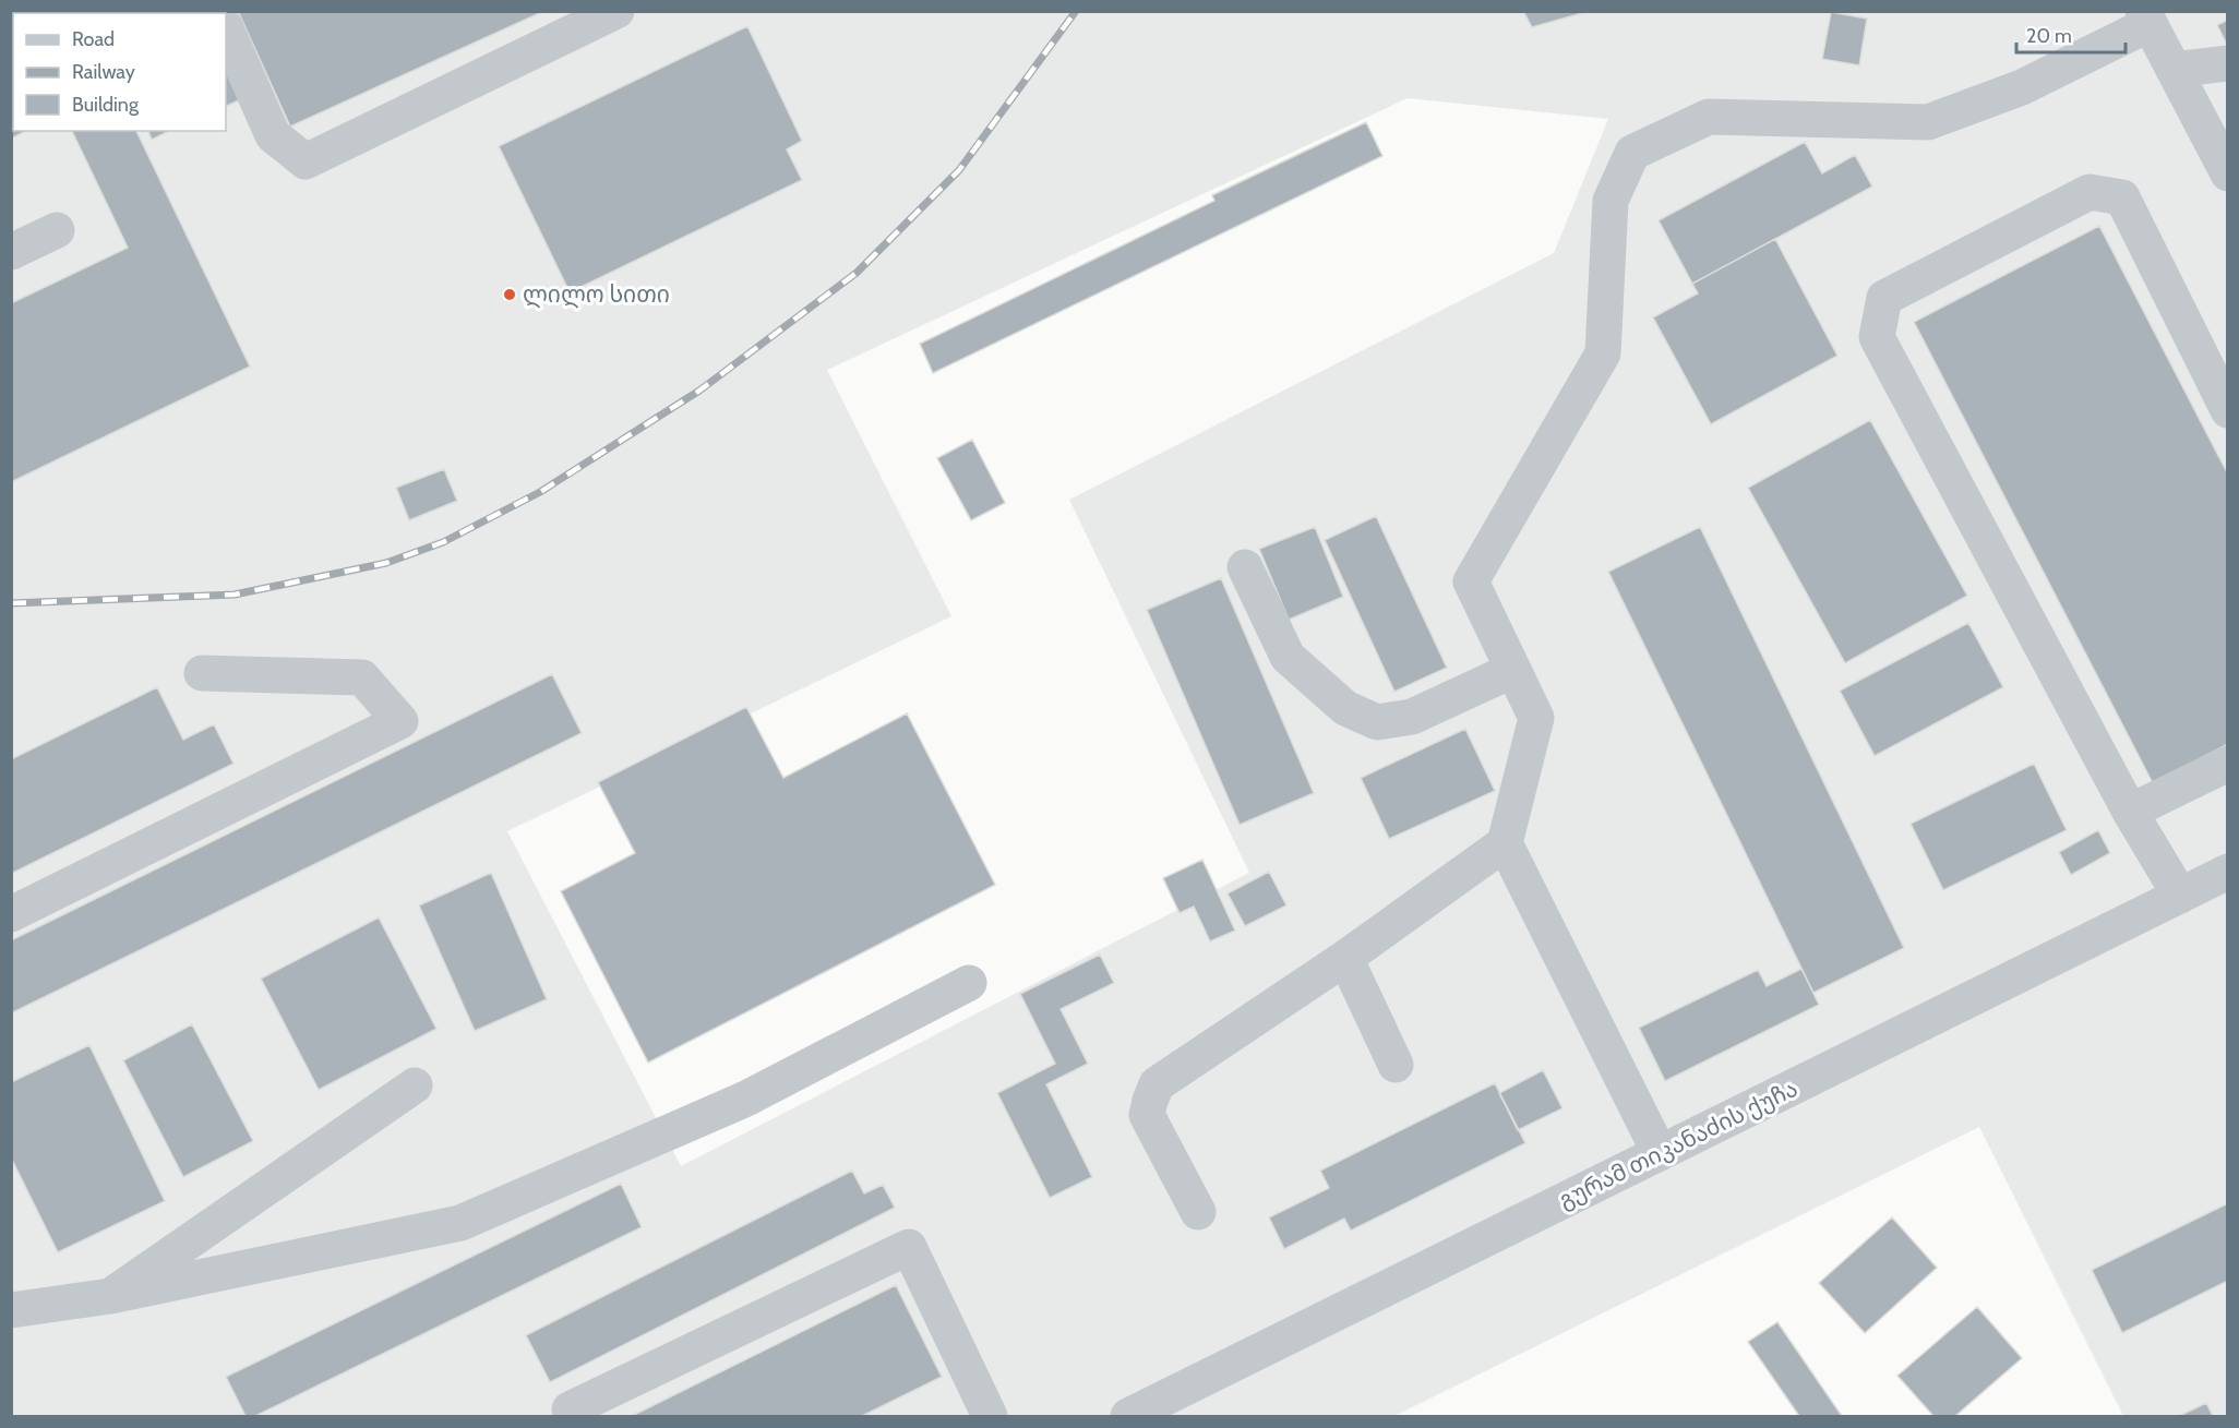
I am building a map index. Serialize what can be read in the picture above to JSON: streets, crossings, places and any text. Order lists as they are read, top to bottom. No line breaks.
{"streets":{"street":["გურამ თიკანაძის ქუჩა"]},"places":["ლილო სითი"],"legend":["Road","Railway","Building"],"scale_bar":"20 m"}
